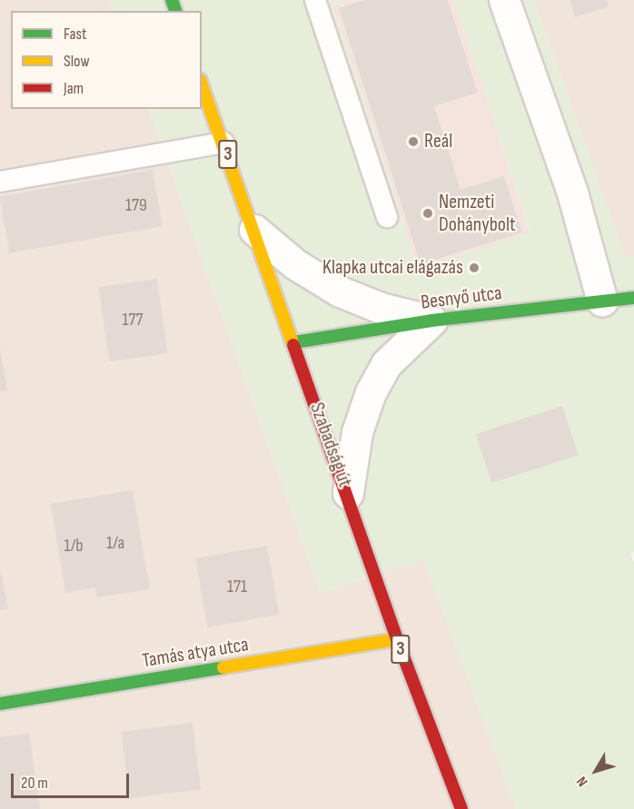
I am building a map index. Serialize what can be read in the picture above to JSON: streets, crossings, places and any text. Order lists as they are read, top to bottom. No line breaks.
{"streets":{"main road":["3","Besnyő utca","Szabadság út","Tamás atya utca"]},"crossings":[["Besnyő utca","Szabadság út"],["Szabadság út","Tamás atya utca"]],"places":["Reál","Nemzeti Dohánybolt","Klapka utcai elágazás"],"house_numbers":["179","177","1/a","1/b","171"],"legend":["Fast","Slow","Jam"],"scale_bar":"20 m","north":"bottom left"}
